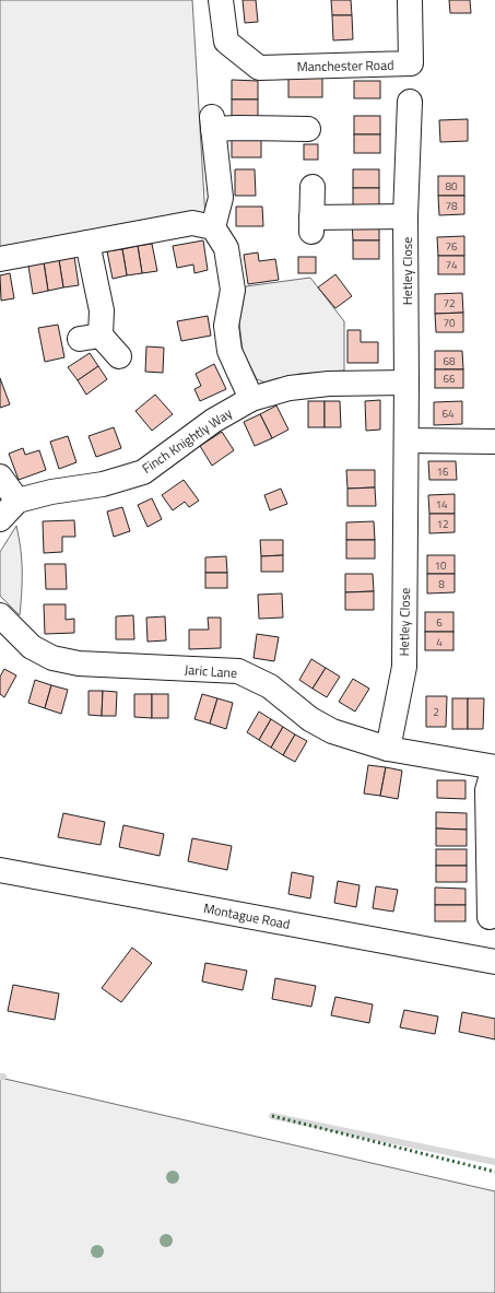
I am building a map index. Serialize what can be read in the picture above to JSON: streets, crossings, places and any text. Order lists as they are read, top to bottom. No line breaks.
{"streets":{"street":["Manchester Road","Hetley Close","Finch Knightly Way","Jaric Lane","Montague Road"]},"crossings":[["Hetley Close","Finch Knightly Way"],["Hetley Close","Jaric Lane"]],"house_numbers":["80","78","76","74","72","70","68","66","64","16","14","12","10","8","6","4","2"]}
